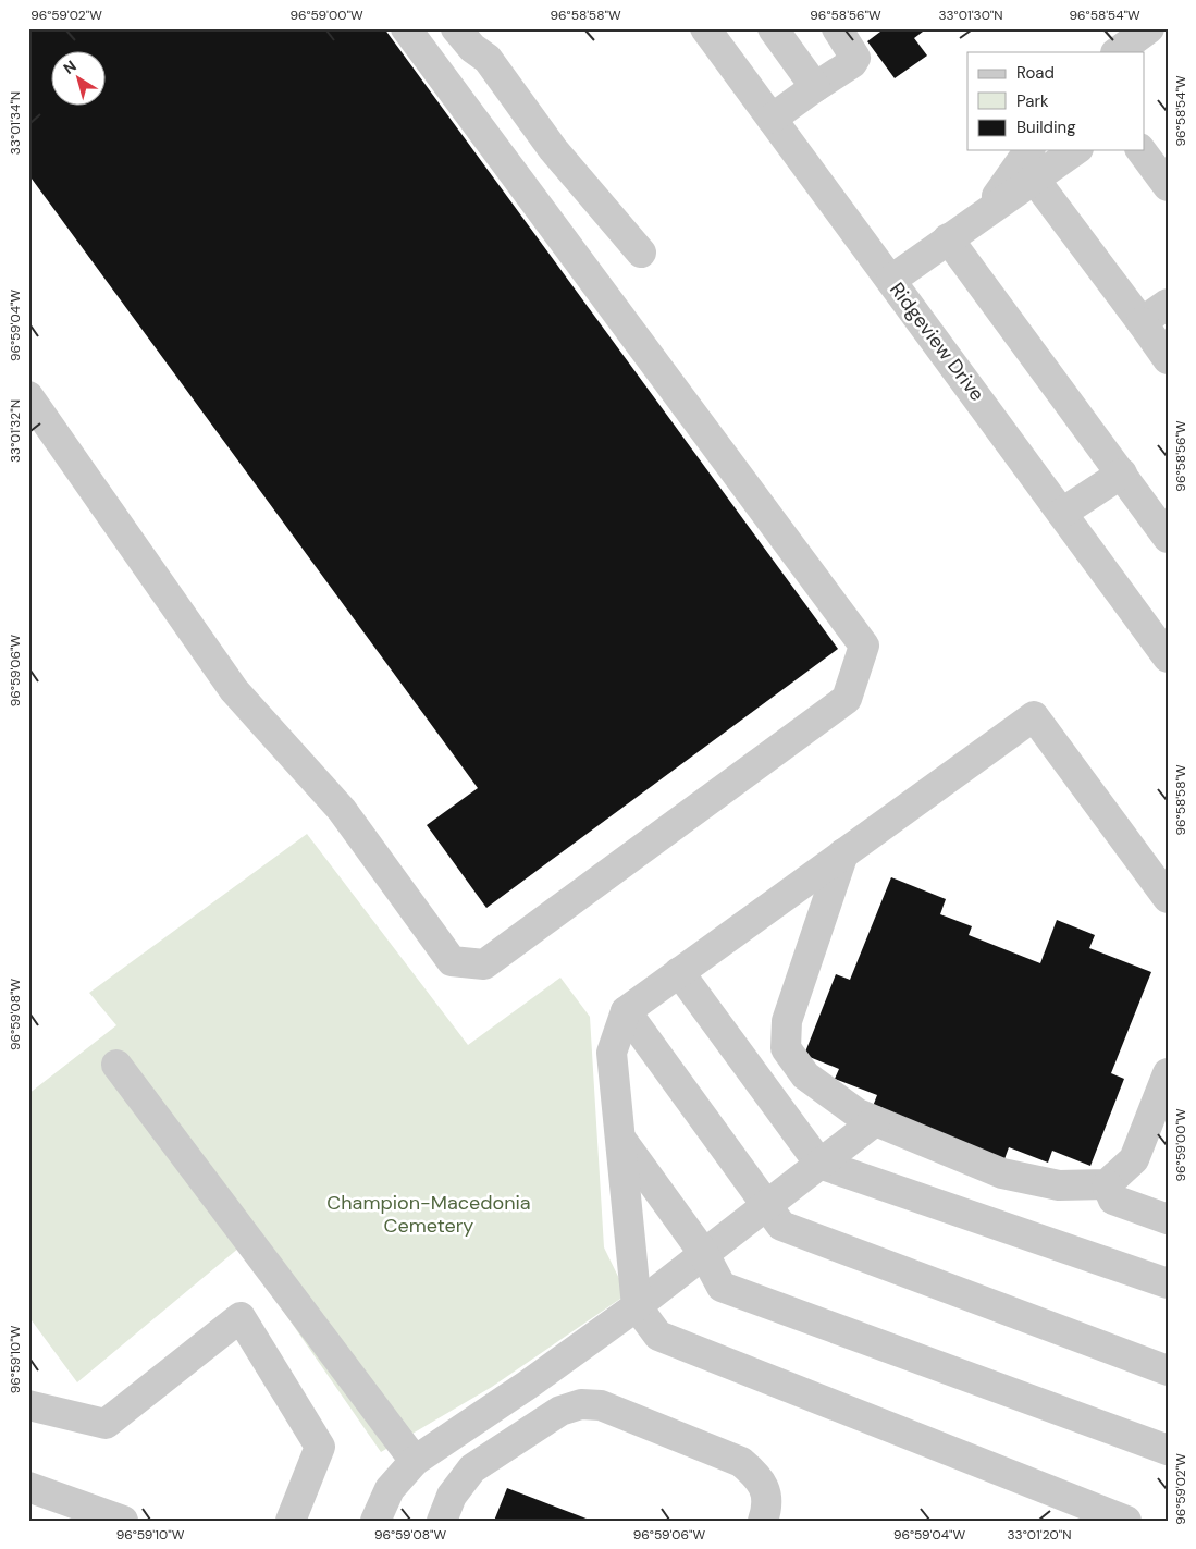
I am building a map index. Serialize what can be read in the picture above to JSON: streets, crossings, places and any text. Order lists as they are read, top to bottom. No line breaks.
{"streets":{"street":["Ridgeview Drive"]},"parks":["Champion-Macedonia Cemetery"],"legend":["Road","Park","Building"],"north":"top left","coordinates":["96°59'02\"W","96°59'00\"W","96°58'58\"W","96°58'56\"W","33°01'30\"N","96°58'54\"W","33°01'34\"N","96°59'04\"W","33°01'32\"N","96°59'06\"W","96°59'08\"W","96°59'10\"W","33°01'20\"N"]}
